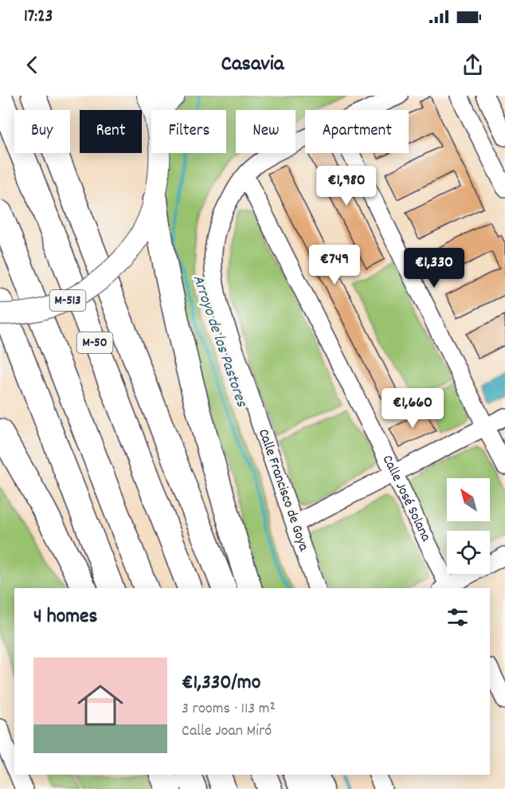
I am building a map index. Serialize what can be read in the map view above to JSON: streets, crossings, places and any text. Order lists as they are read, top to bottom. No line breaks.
{"streets":{"highway":["M-50"],"main road":["M-513"],"street":["Calle Francisco de Goya","Calle José Solana"]},"crossings":[["Calle Francisco de Goya","Calle José Solana"]],"water":["Arroyo de los Pastores"],"north":"top left","page":{"status":"17:23","header":"Casavia","chip":["Buy","Rent","Filters","New","Apartment"],"price":["€1,980","€749","€1,330","€1,660"],"heading":"4 homes","list":[{"name":"€1,330/mo","note":"3 rooms · 113 m² · Calle Joan Miró"}]}}
